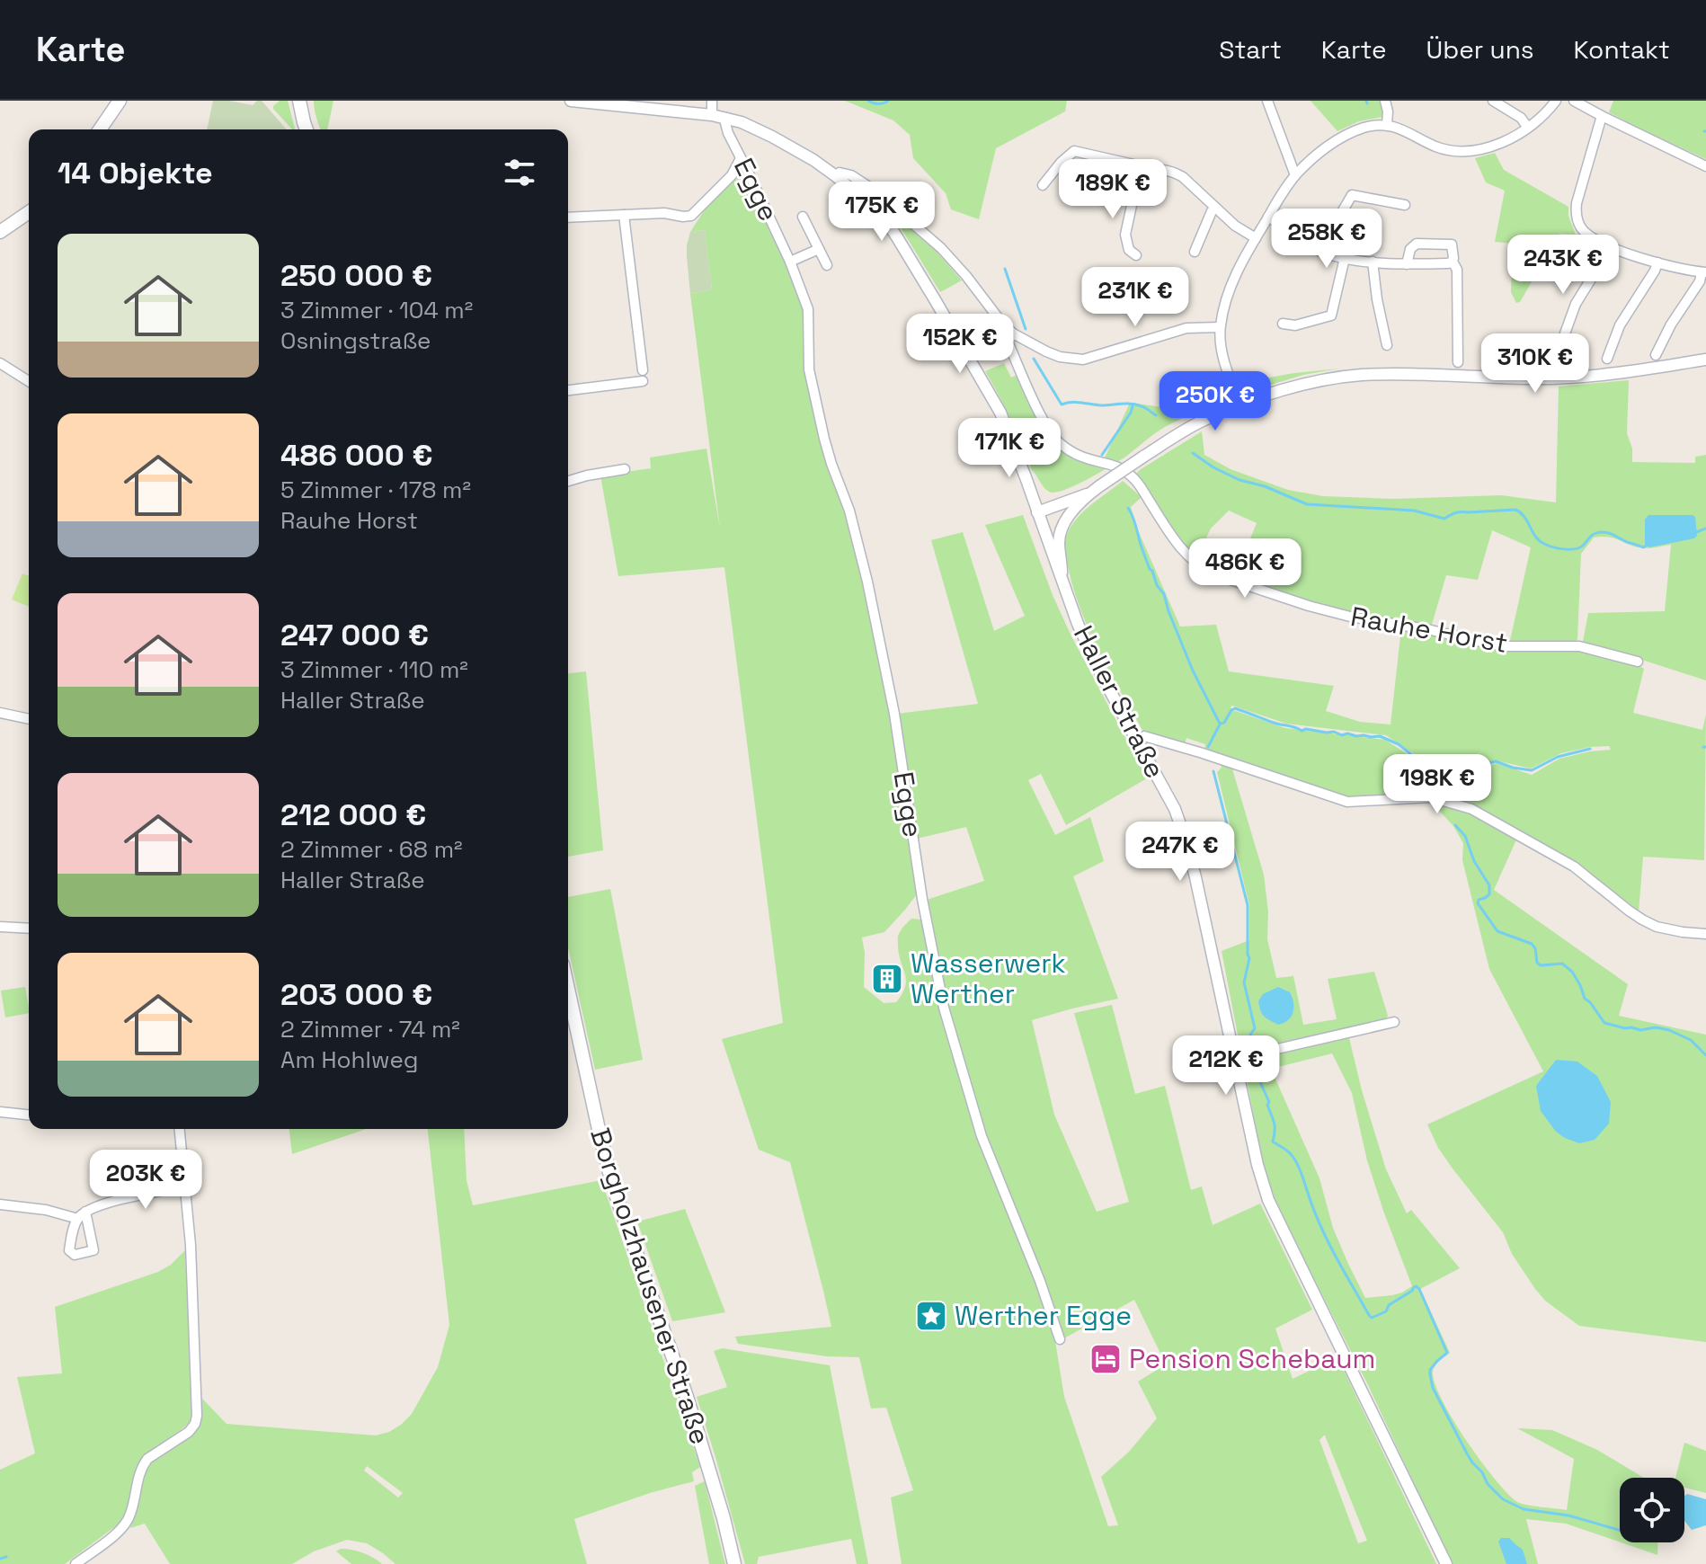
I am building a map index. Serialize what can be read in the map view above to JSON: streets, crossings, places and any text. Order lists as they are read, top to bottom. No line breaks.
{"streets":{"main road":["Borgholzhausener Straße"],"street":["Egge","Rauhe Horst","Haller Straße"]},"crossings":[["Egge","Haller Straße"]],"places":{"building":["Wasserwerk Werther"],"place":["Werther Egge"],"hotel":["Pension Schebaum"]},"page":{"header":"Karte","nav":["Start","Karte","Über uns","Kontakt"],"heading":"14 Objekte","price":["189K €","175K €","258K €","243K €","231K €","152K €","310K €","250K €","171K €","486K €","198K €","247K €","212K €","203K €"],"list":[{"name":"250 000 €","note":"3 Zimmer · 104 m² · Osningstraße"},{"name":"486 000 €","note":"5 Zimmer · 178 m² · Rauhe Horst"},{"name":"247 000 €","note":"3 Zimmer · 110 m² · Haller Straße"},{"name":"212 000 €","note":"2 Zimmer · 68 m² · Haller Straße"},{"name":"203 000 €","note":"2 Zimmer · 74 m² · Am Hohlweg"}]}}
